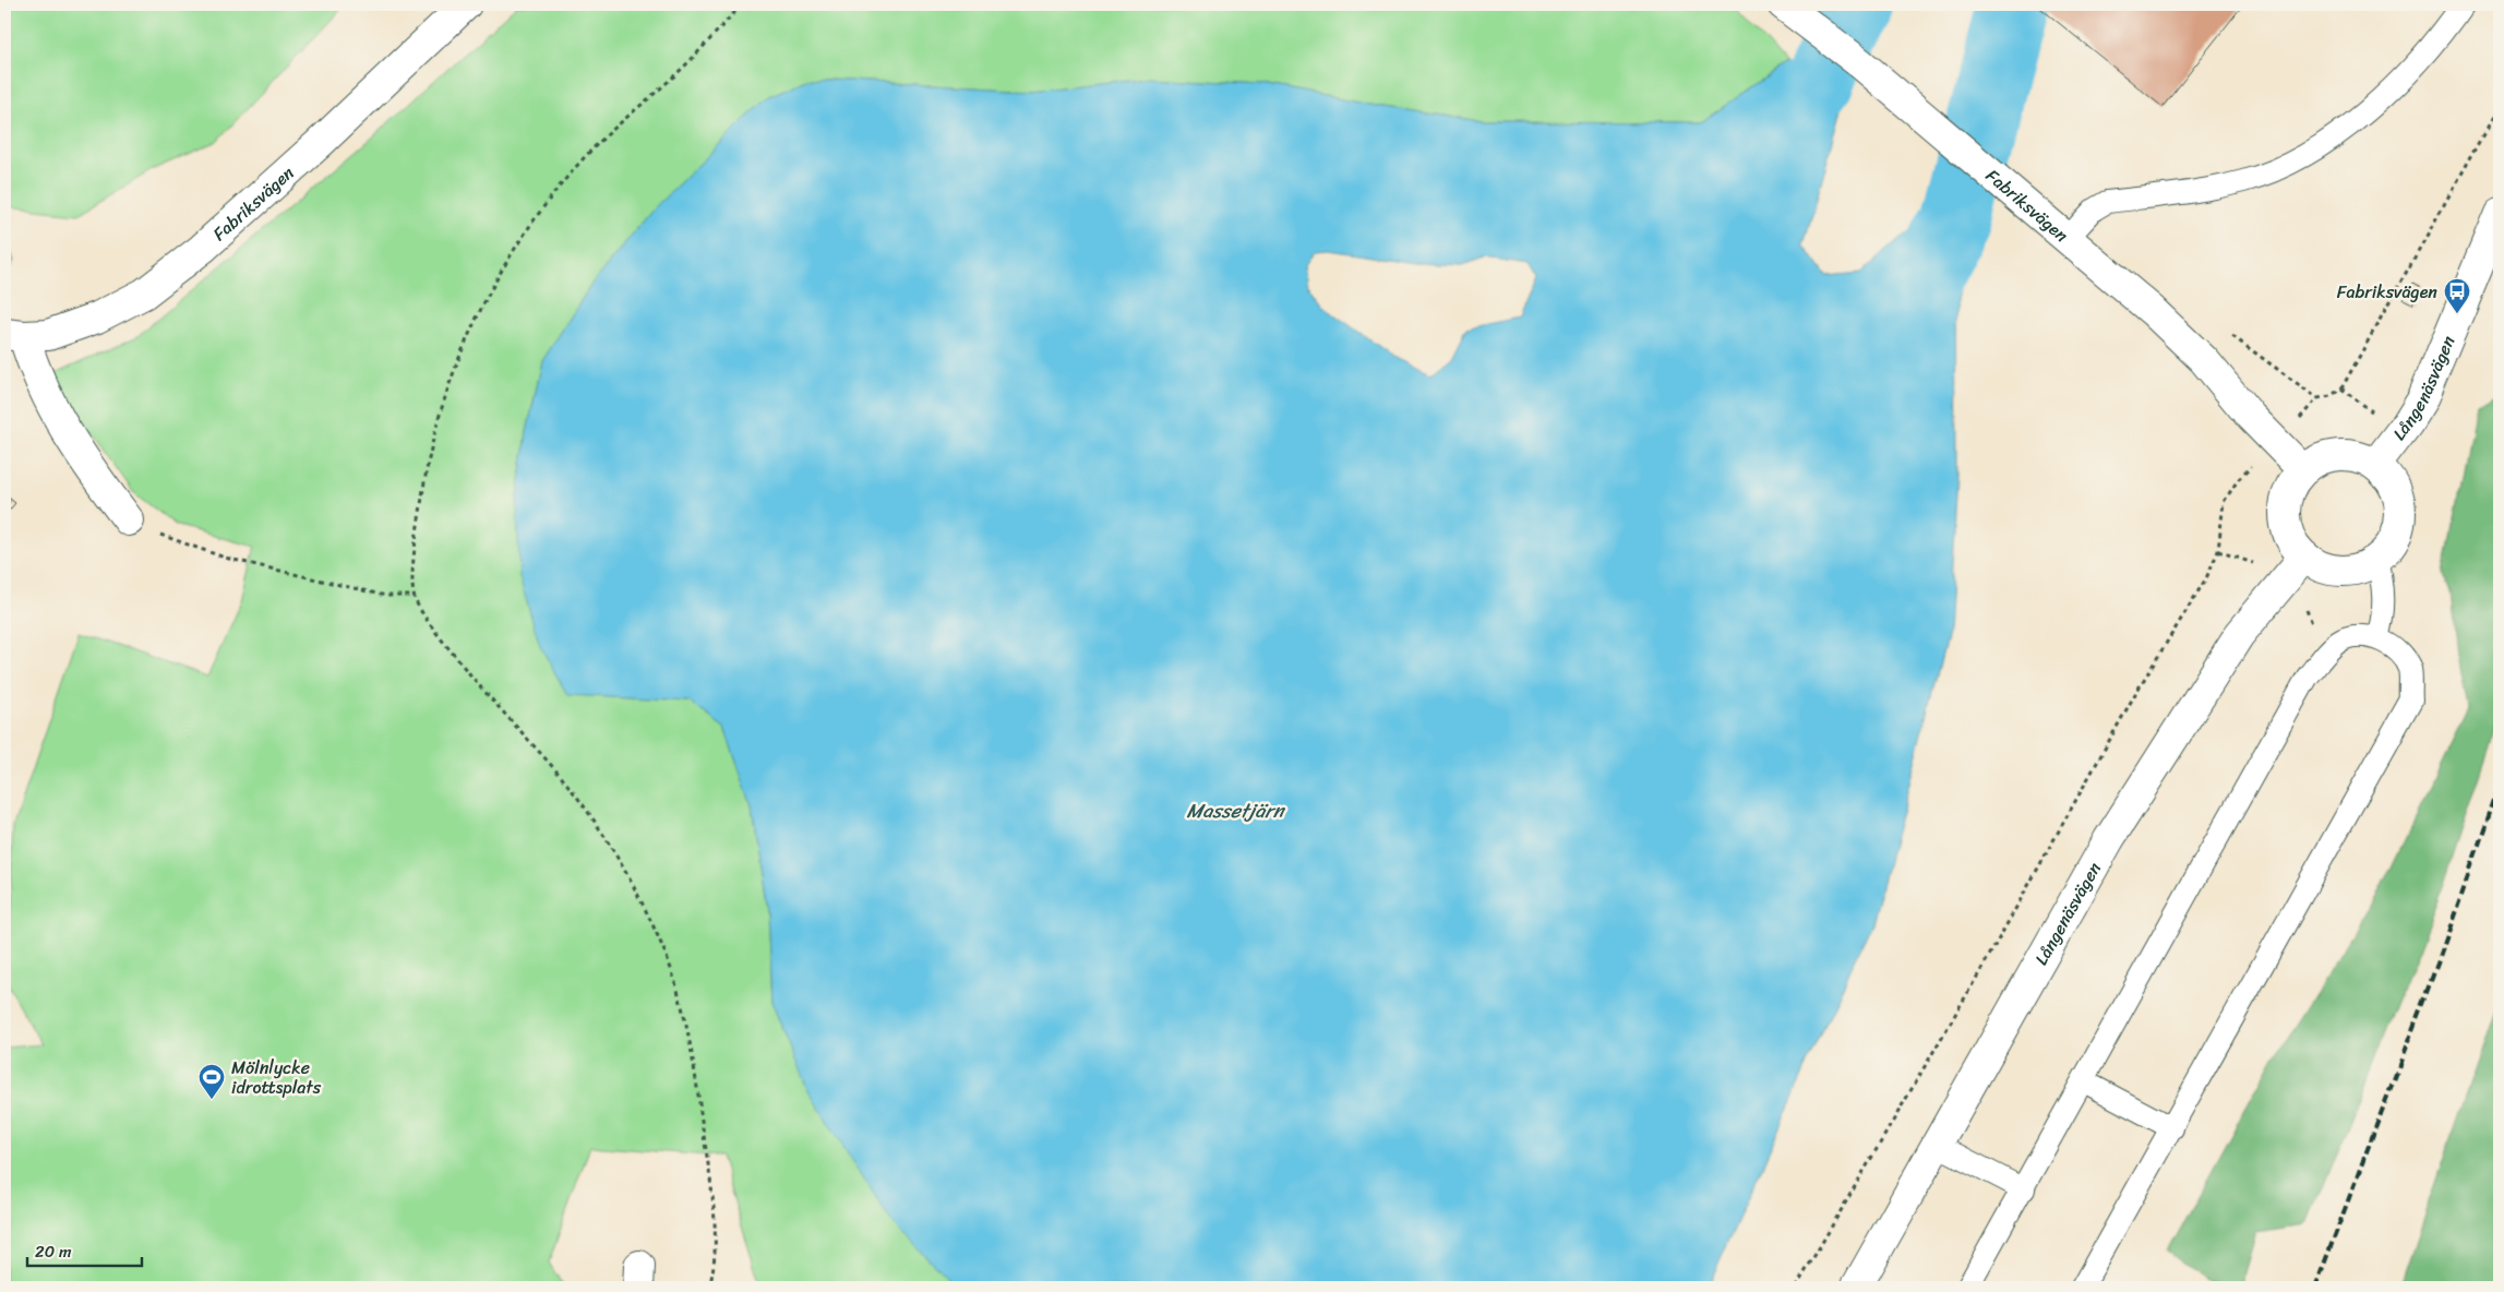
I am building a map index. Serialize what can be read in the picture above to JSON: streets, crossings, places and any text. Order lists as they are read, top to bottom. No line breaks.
{"streets":{"street":["Fabriksvägen","Långenäsvägen"]},"crossings":[["Fabriksvägen","Långenäsvägen"]],"water":["Massetjärn"],"places":{"bus stop":["Fabriksvägen"],"sports":["Mölnlycke idrottsplats"]},"scale_bar":"20 m"}
